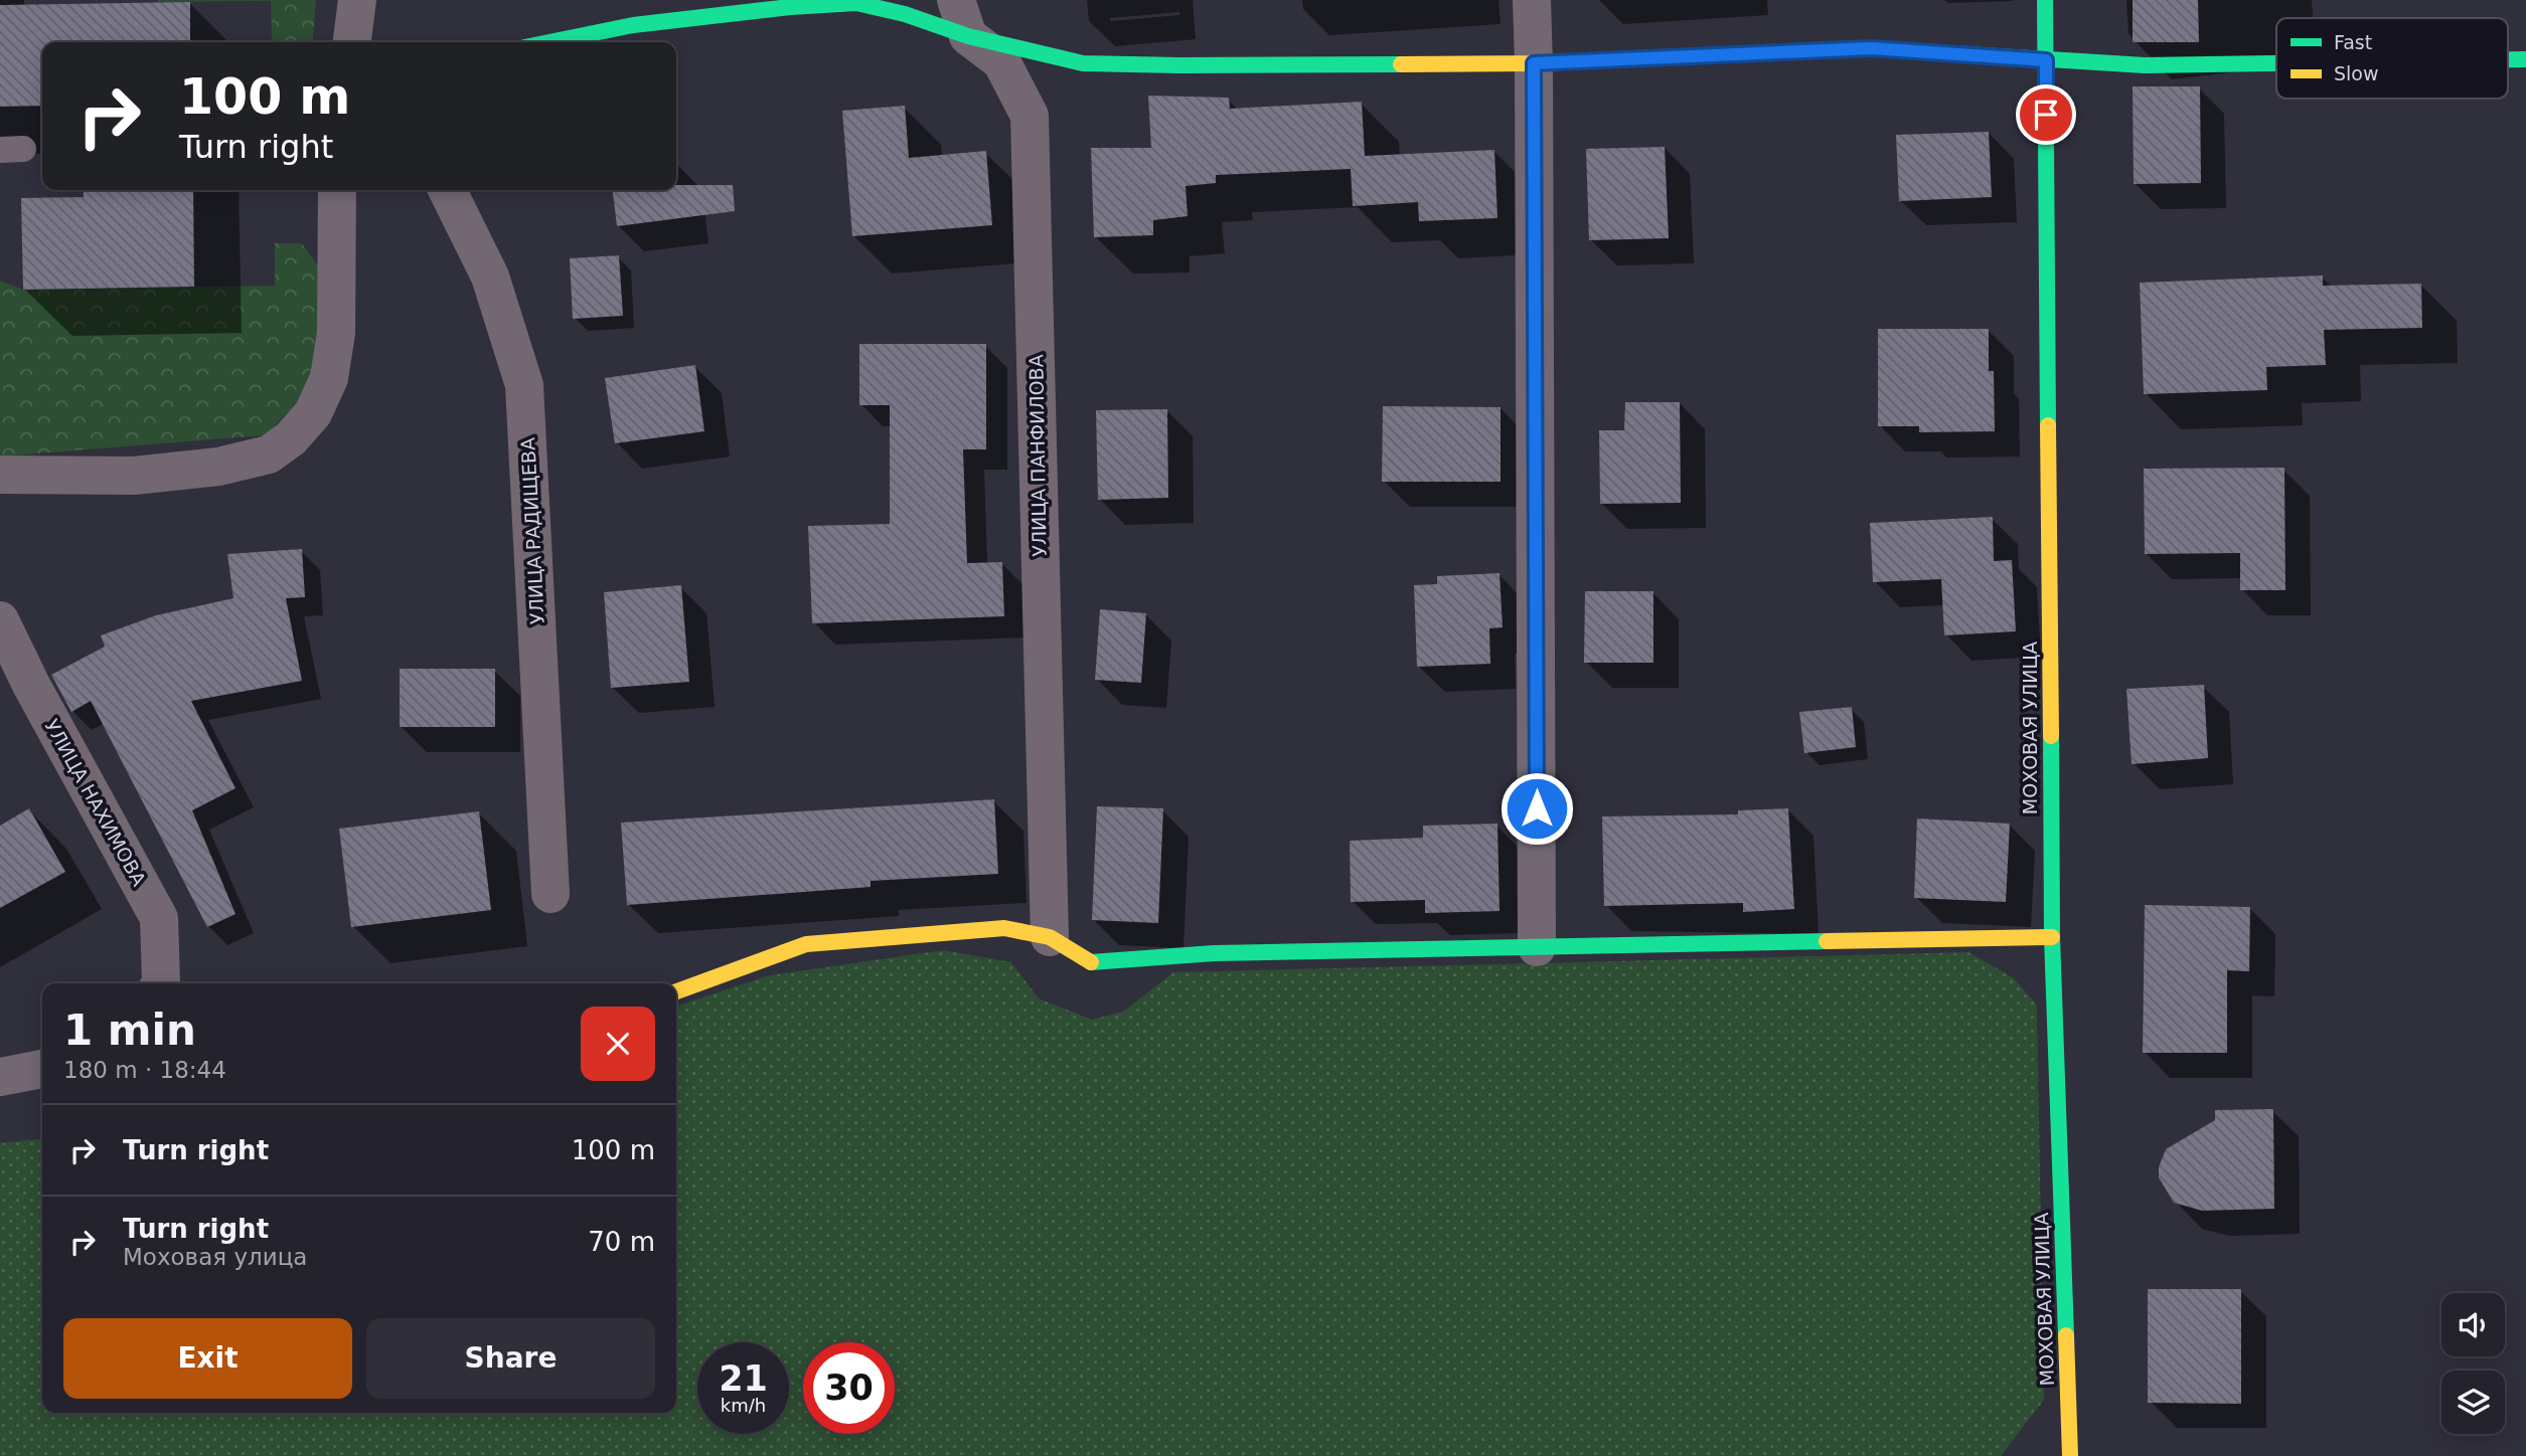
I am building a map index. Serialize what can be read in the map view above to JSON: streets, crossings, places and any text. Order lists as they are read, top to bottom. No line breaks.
{"streets":{"street":["УЛИЦА ПАНФИЛОВА","УЛИЦА РАДИЩЕВА","МОХОВАЯ УЛИЦА","УЛИЦА НАХИМОВА"]},"legend":["Fast","Slow"],"page":{"turn":["100 m","Turn right"],"heading":["1 min","180 m · 18:44"],"list":[{"name":"Turn right","value":"100 m"},{"name":"Turn right","note":"Моховая улица","value":"70 m"}],"buttons":["Exit","Share"],"speed":"21 km/h","limit":"30"}}
